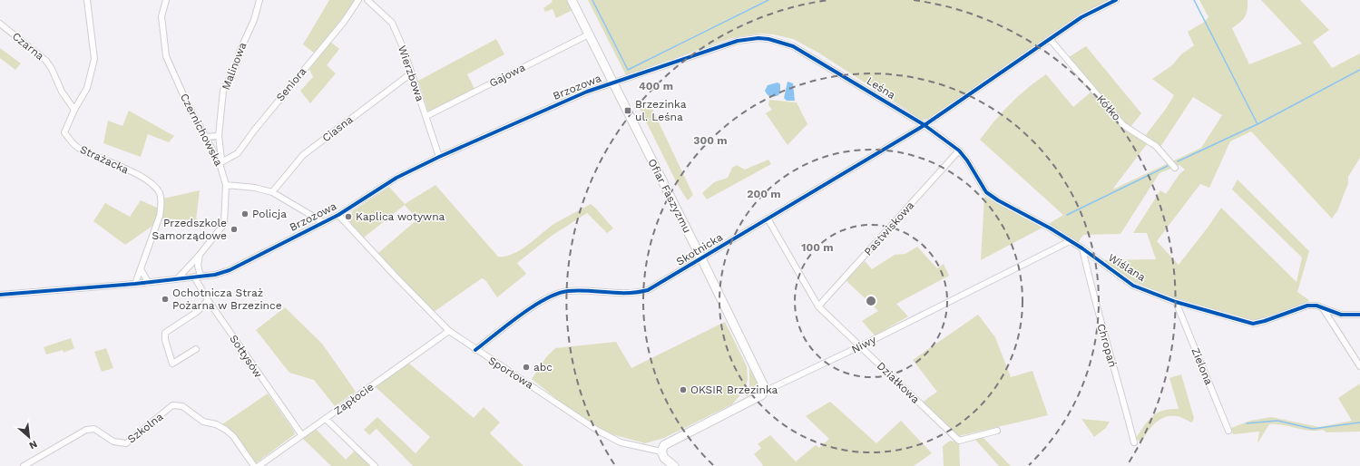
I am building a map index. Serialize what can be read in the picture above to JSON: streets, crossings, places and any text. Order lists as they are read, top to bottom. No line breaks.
{"streets":{"street":["Czarna","Malinowa","Wierzbowa","Gajowa","Seniora","Brzozowa","Leśna","Kółko","Ciasna","Czernichowska","Strażacka","Ofiar Faszyzmu","Pastwiskowa","Skotnicka","Wiślana","Niwy","Chropań","Sołtysów","Zielona","Sportowa","Działkowa","Zapłocie","Szkolna"]},"crossings":[["Czarna","Strażacka"],["Malinowa","Seniora"],["Malinowa","Czernichowska"],["Wierzbowa","Gajowa"],["Wierzbowa","Brzozowa"],["Wierzbowa","Ciasna"],["Gajowa","Ofiar Faszyzmu"],["Seniora","Czernichowska"],["Brzozowa","Leśna"],["Brzozowa","Czernichowska"],["Brzozowa","Strażacka"],["Brzozowa","Ofiar Faszyzmu"],["Brzozowa","Sołtysów"],["Brzozowa","Sportowa"],["Leśna","Ofiar Faszyzmu"],["Leśna","Skotnicka"],["Leśna","Wiślana"],["Ofiar Faszyzmu","Skotnicka"],["Ofiar Faszyzmu","Niwy"],["Pastwiskowa","Wiślana"],["Pastwiskowa","Działkowa"],["Skotnicka","Wiślana"],["Skotnicka","Sportowa"],["Skotnicka","Działkowa"],["Wiślana","Niwy"],["Wiślana","Chropań"],["Wiślana","Zielona"],["Niwy","Sportowa"],["Niwy","Działkowa"],["Sołtysów","Zapłocie"],["Sportowa","Zapłocie"]],"places":{"transit":["Brzezinka ul. Leśna"],"other":["Policja","Kaplica wotywna","Przedszkole Samorządowe","Ochotnicza Straż Pożarna w Brzezince","abc","OKSIR Brzezinka"]},"north":"bottom right","rings":["400 m","300 m","200 m","100 m"]}
